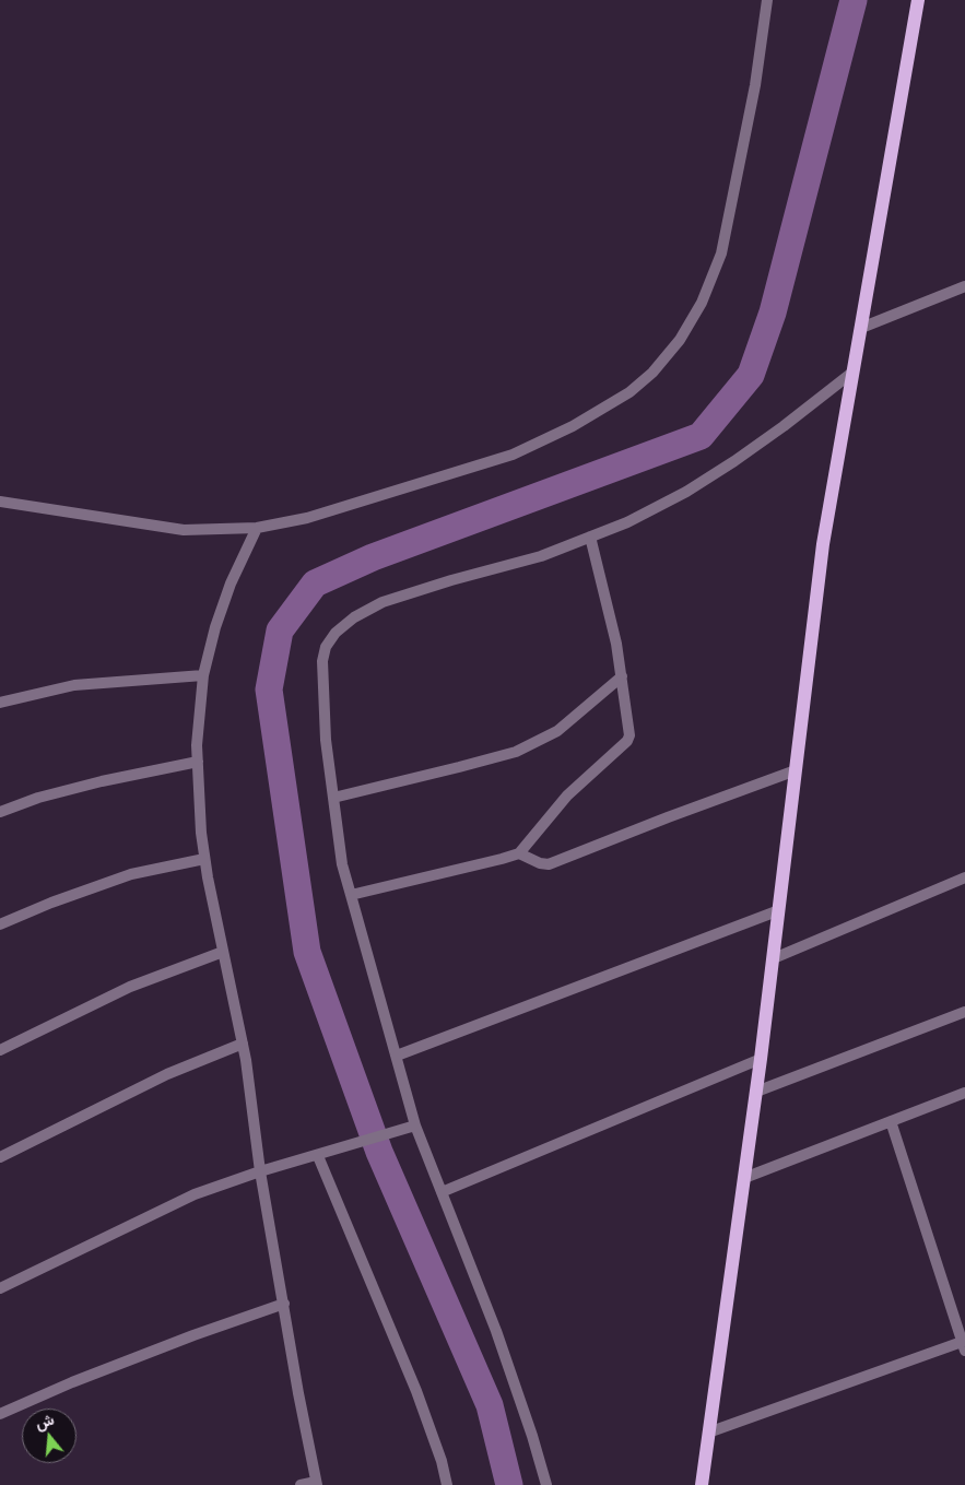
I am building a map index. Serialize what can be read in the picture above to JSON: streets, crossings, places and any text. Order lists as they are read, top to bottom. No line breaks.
{"north":"top"}
